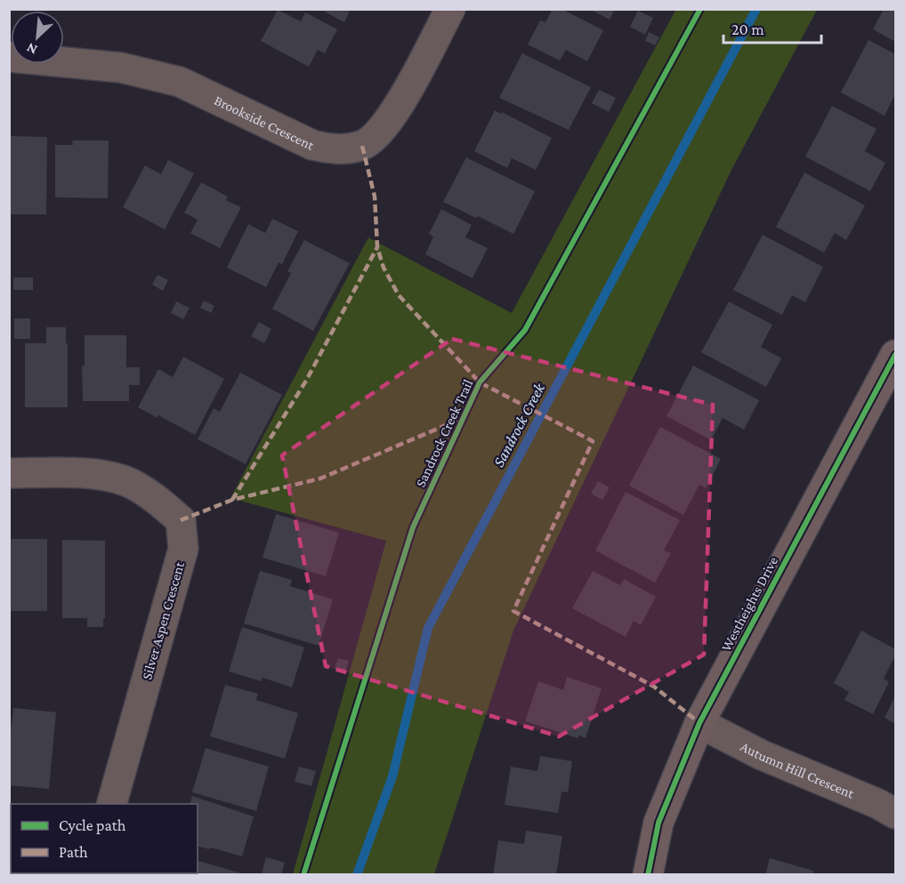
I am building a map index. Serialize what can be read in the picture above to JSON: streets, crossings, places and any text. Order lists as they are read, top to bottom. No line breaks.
{"streets":{"street":["Brookside Crescent","Westheights Drive","Silver Aspen Crescent","Autumn Hill Crescent"],"cycle path":["Sandrock Creek Trail"]},"crossings":[["Westheights Drive","Autumn Hill Crescent"]],"water":["Sandrock Creek"],"legend":["Cycle path","Path"],"scale_bar":"20 m","north":"bottom left"}
